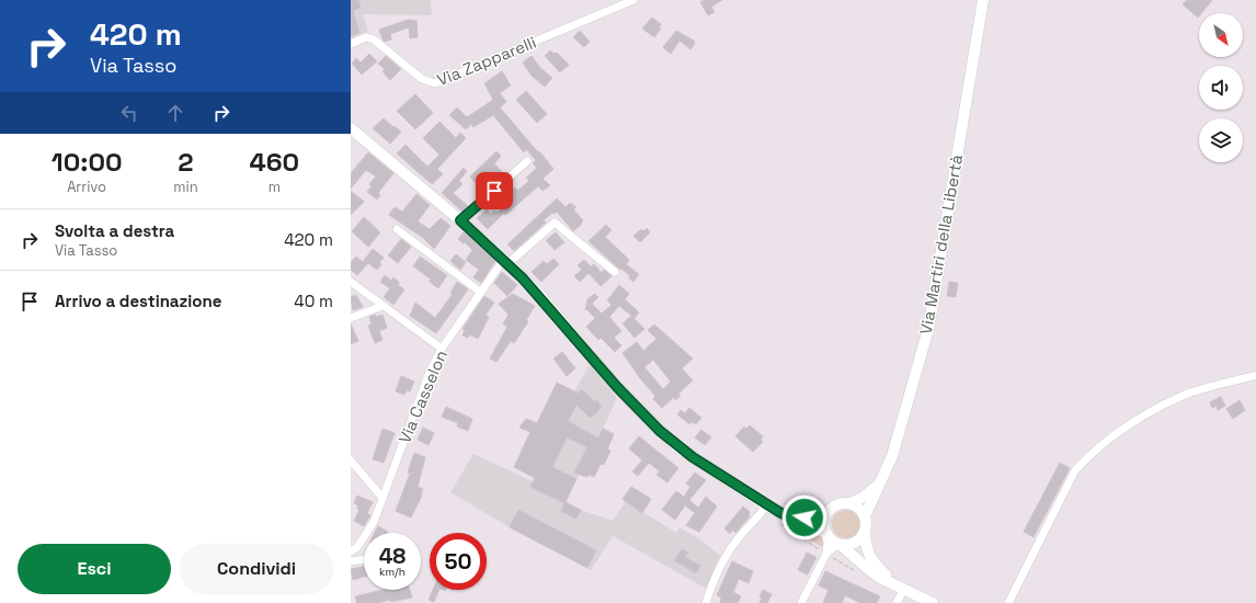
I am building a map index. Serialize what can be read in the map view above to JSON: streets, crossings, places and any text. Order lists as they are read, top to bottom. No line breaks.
{"streets":{"main road":["Via Martiri della Libertà"],"street":["Via Zapparelli","Via Casselon"]},"north":"bottom right","page":{"turn":["420 m","Via Tasso"],"eta":["10:00","Arrivo","2","min","460","m"],"list":[{"name":"Svolta a destra","note":"Via Tasso","value":"420 m"},{"name":"Arrivo a destinazione","value":"40 m"}],"speed":"48 km/h","limit":"50","buttons":["Esci","Condividi"]}}
